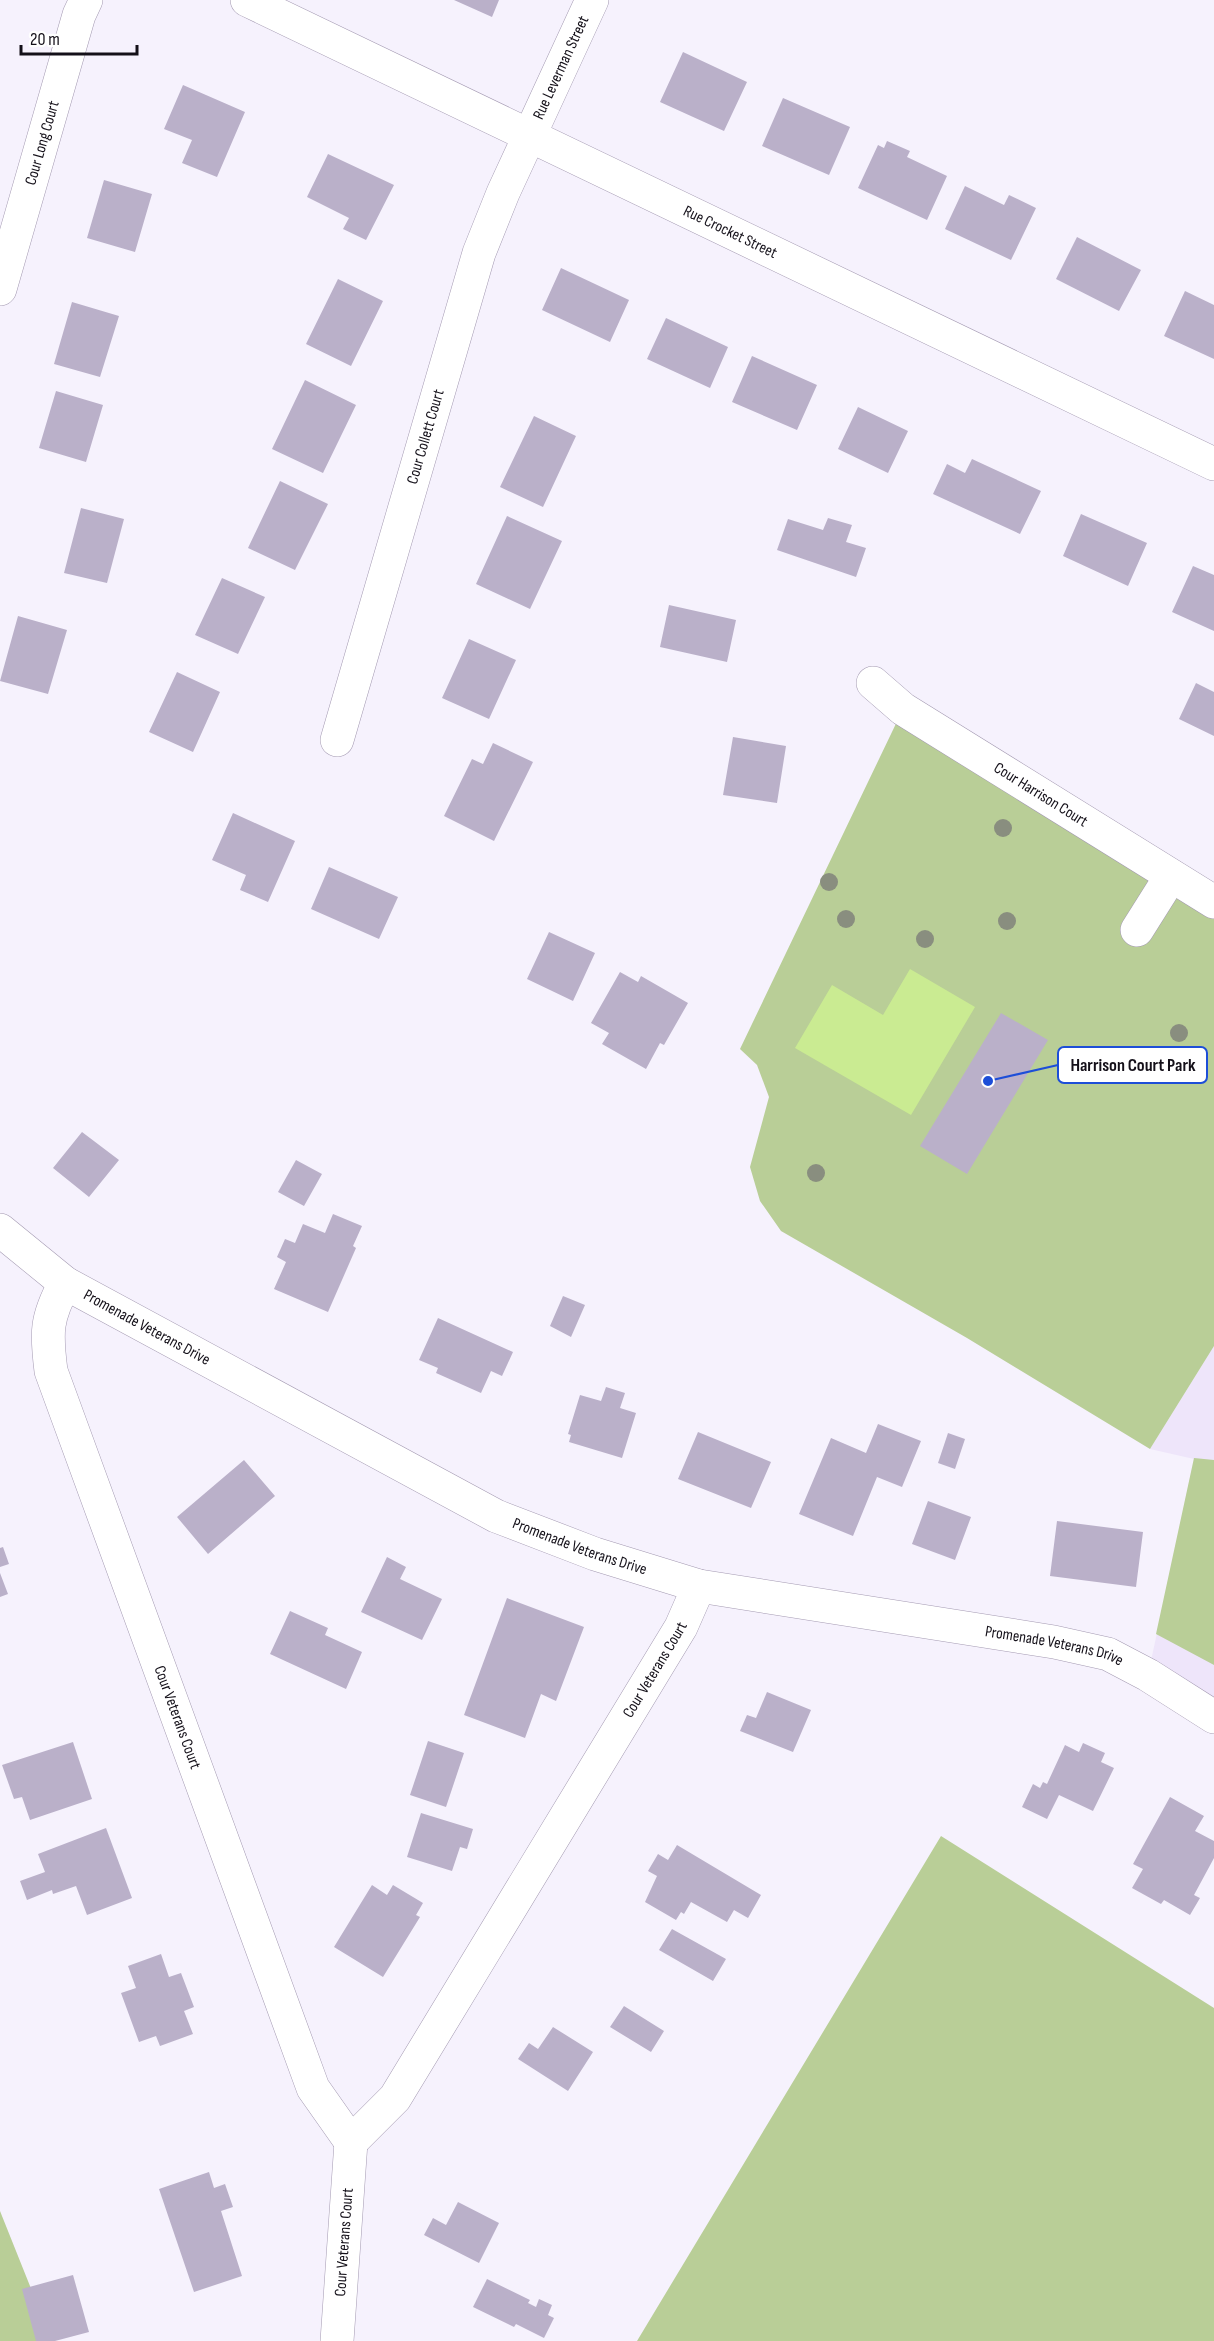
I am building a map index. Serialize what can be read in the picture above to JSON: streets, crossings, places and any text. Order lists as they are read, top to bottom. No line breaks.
{"streets":{"street":["Rue Leverman Street","Cour Long Court","Rue Crocket Street","Cour Collett Court","Cour Harrison Court","Promenade Veterans Drive","Cour Veterans Court"]},"crossings":[["Rue Leverman Street","Rue Crocket Street"],["Rue Leverman Street","Cour Collett Court"],["Rue Crocket Street","Cour Collett Court"],["Promenade Veterans Drive","Cour Veterans Court"]],"places":["Harrison Court Park"],"scale_bar":"20 m"}
